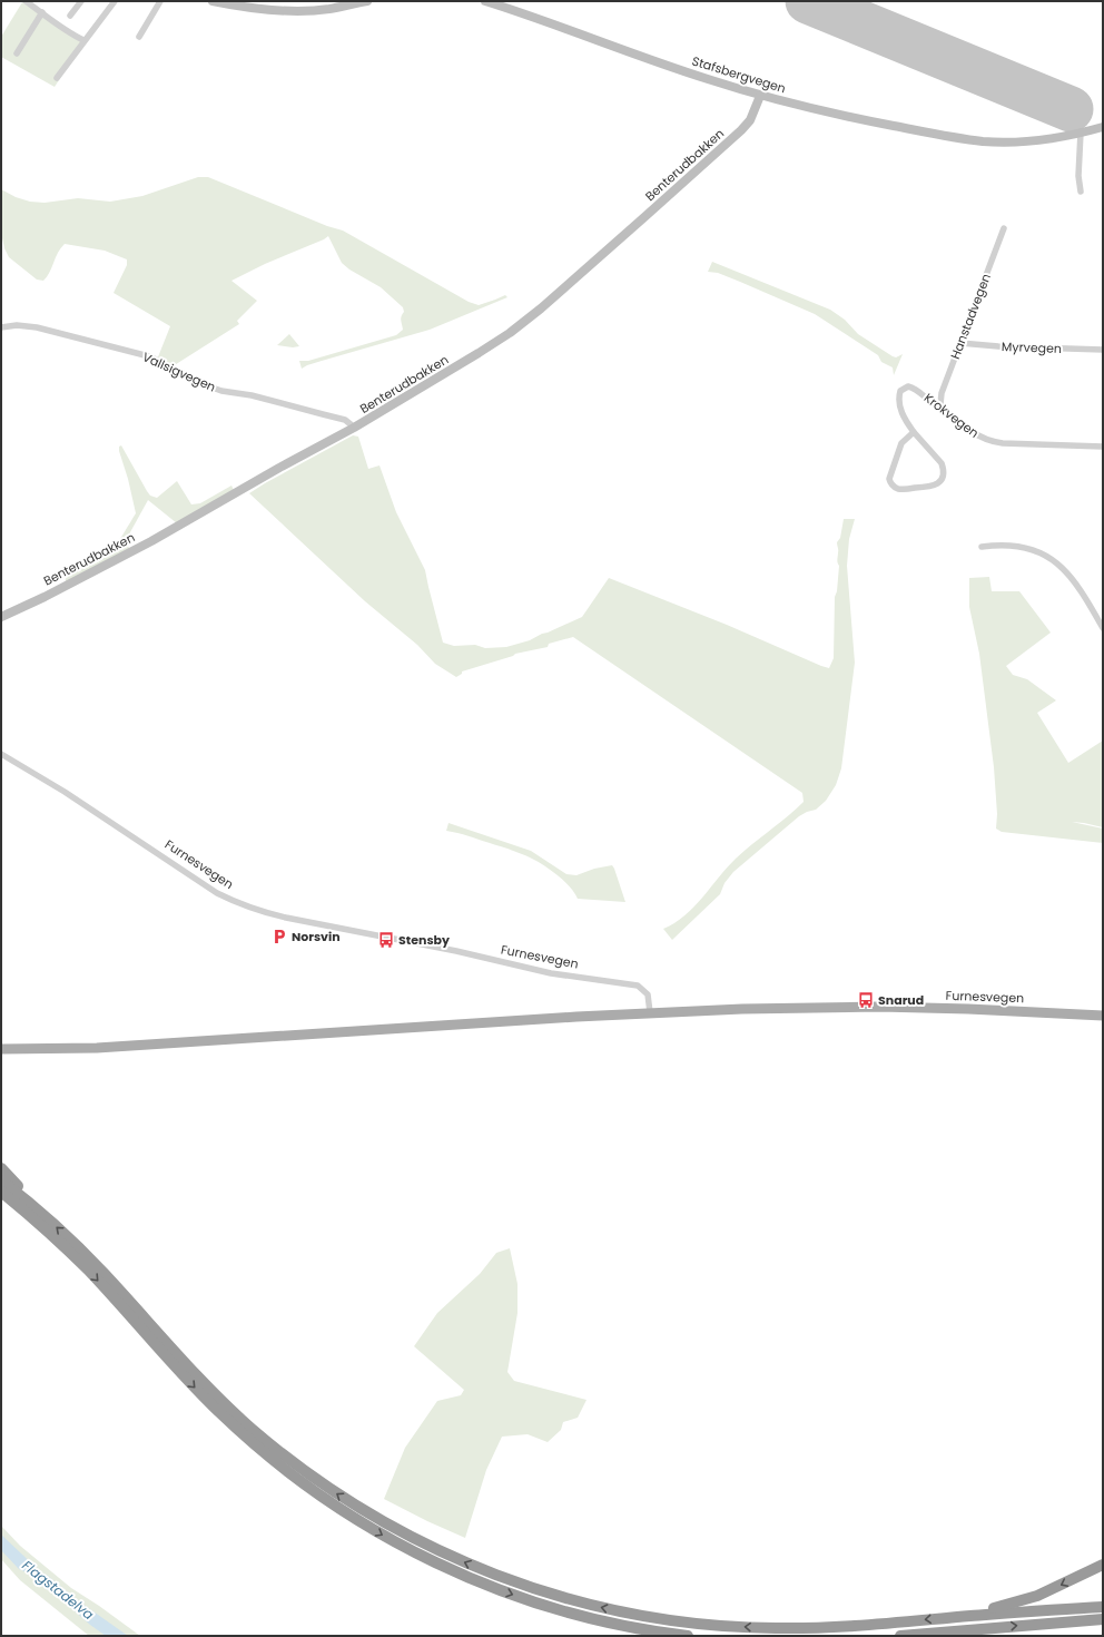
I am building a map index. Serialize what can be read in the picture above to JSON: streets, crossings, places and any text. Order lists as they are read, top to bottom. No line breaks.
{"streets":{"main road":["Stafsbergvegen","Benterudbakken","Furnesvegen"],"street":["Hanstadvegen","Myrvegen","Vallsigvegen","Krokvegen"]},"crossings":[["Stafsbergvegen","Benterudbakken"],["Benterudbakken","Vallsigvegen"],["Hanstadvegen","Myrvegen"],["Hanstadvegen","Krokvegen"]],"water":["Flagstadelva"],"places":{"parking":["Norsvin"],"bus stop":["Stensby","Snarud"]}}
